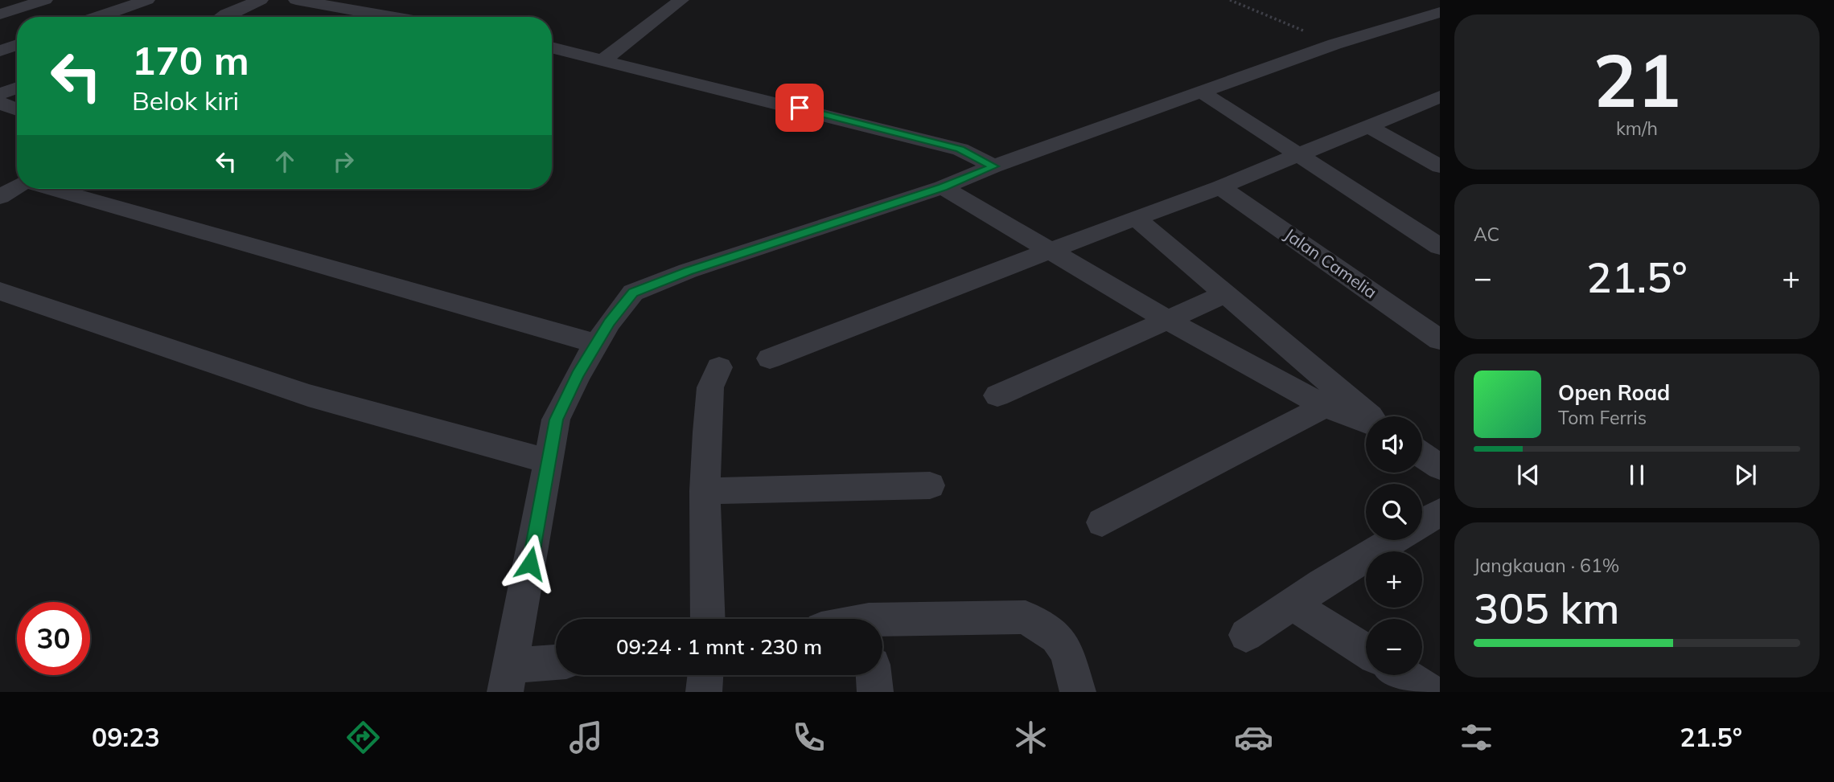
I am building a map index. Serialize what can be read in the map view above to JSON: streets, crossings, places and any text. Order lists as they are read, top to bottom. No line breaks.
{"streets":{"street":["Jalan Camelia"]},"page":{"tile":[["21","km/h"],"AC",["Jangkauan · 61%","305 km"]],"turn":["170 m","Belok kiri"],"heat":["−","21.5°","+"],"song":["Open Road","Tom Ferris"],"map_buttons":["+","−"],"limit":"30","trip":"09:24 · 1 mnt · 230 m","tabs":["09:23","21.5°"]}}
